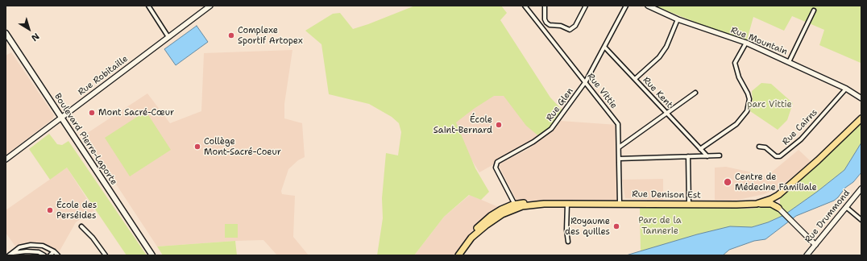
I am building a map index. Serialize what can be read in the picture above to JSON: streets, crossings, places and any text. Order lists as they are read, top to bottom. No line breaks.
{"streets":{"main road":["Boulevard Pierre-Laporte","Rue Denison Est"],"street":["Rue Mountain","Rue Robitaille","Rue Vittie","Rue Kent","Rue Glen","Rue Cairns","Rue Drummond"]},"crossings":[["Rue Mountain","Rue Cairns"],["Rue Robitaille","Boulevard Pierre-Laporte"],["Rue Vittie","Rue Glen"],["Rue Vittie","Rue Denison Est"],["Rue Kent","Rue Glen"],["Rue Glen","Rue Denison Est"]],"parks":["parc Vittie","Parc de la Tannerie"],"places":["Complexe Sportif Artopex","Mont Sacré-Cœur","École Saint-Bernard","Collège Mont-Sacré-Coeur","Centre de Médecine Familiale","École des Perséides","Royaume des quilles"],"north":"bottom right"}
